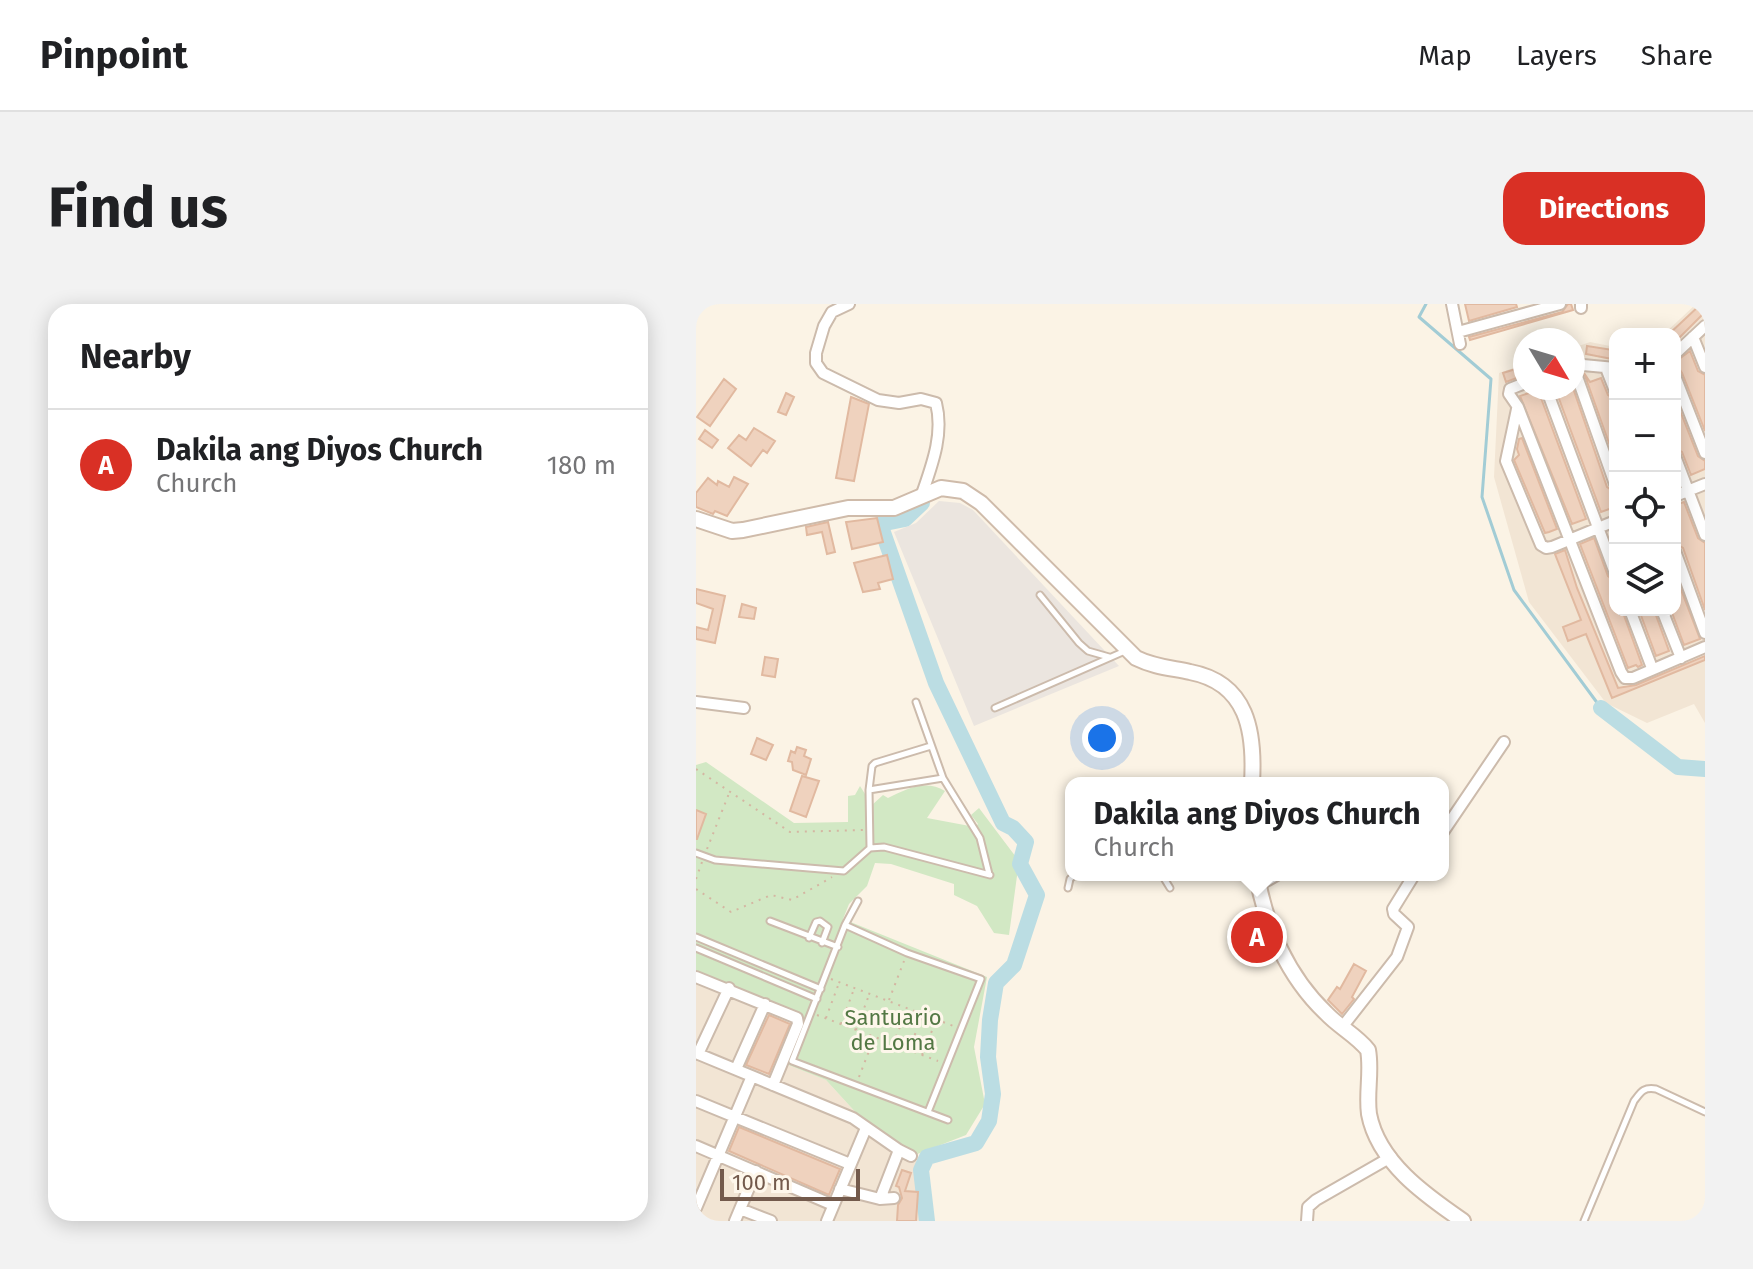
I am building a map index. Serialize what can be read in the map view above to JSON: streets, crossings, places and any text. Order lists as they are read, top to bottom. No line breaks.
{"parks":["Santuario de Loma"],"scale_bar":"100 m","north":"bottom right","page":{"header":"Pinpoint","nav":["Map","Layers","Share"],"buttons":"Directions","title":"Find us","heading":"Nearby","map_buttons":["+","−"],"list":[{"mark":"A","name":"Dakila ang Diyos Church","note":"Church","value":"180 m"}],"popup":["Dakila ang Diyos Church","Church"],"pins":"A","scale":"100 m"}}
